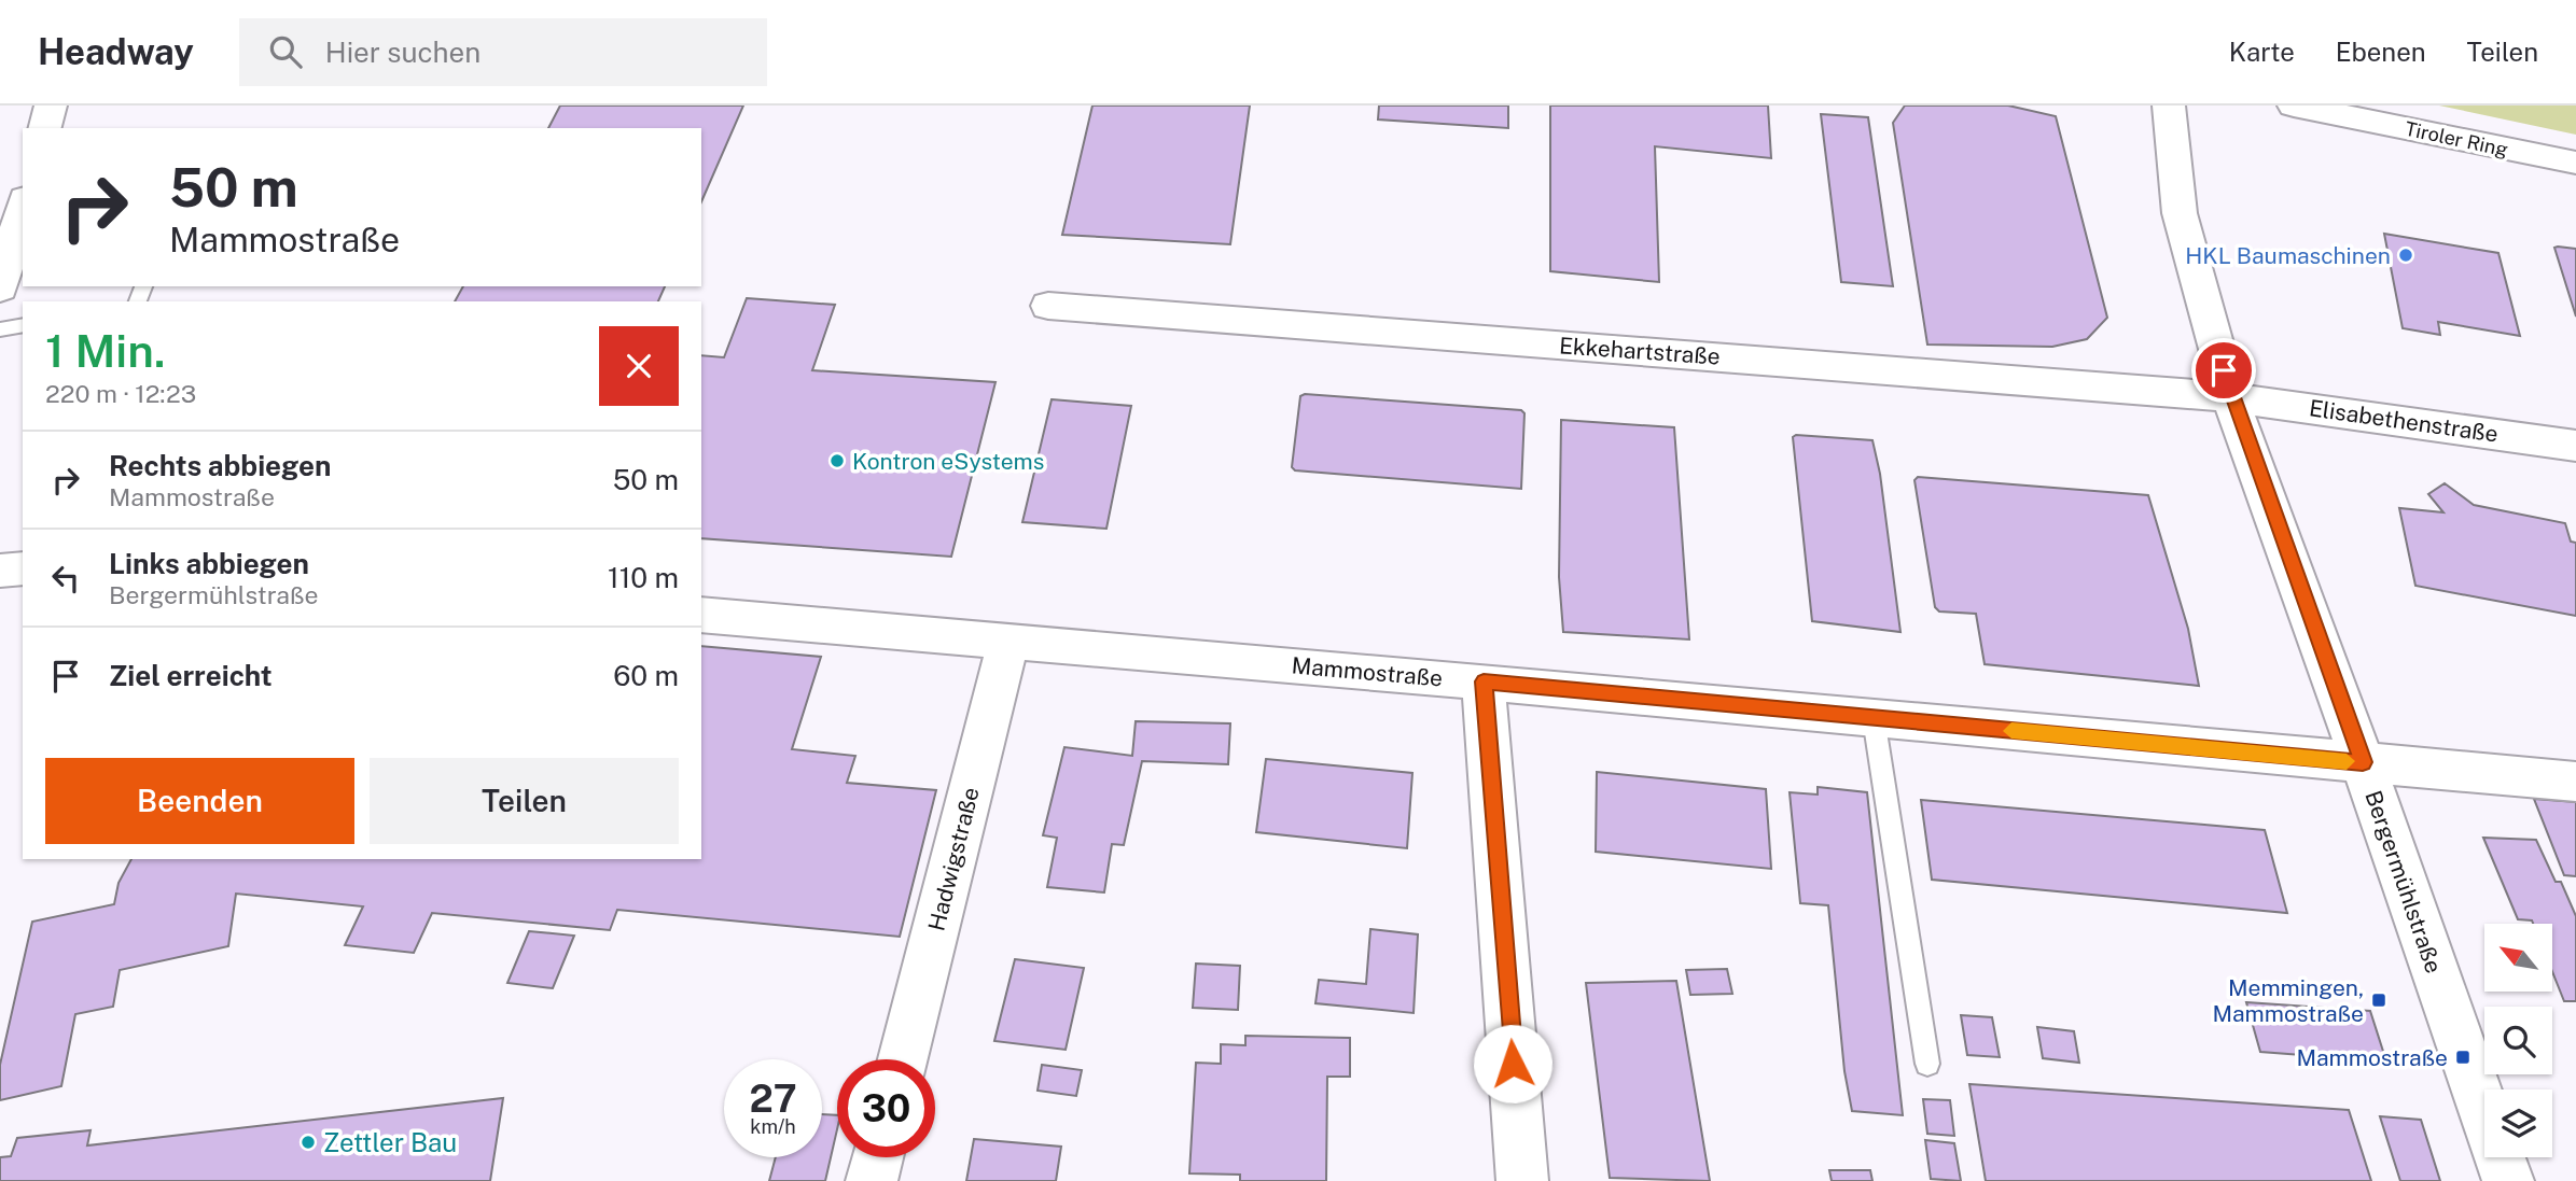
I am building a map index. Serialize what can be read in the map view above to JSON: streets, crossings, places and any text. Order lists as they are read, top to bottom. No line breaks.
{"streets":{"street":["Tiroler Ring","Ekkehartstraße","Elisabethenstraße","Mammostraße","Hadwigstraße","Bergermühlstraße"]},"crossings":[["Ekkehartstraße","Elisabethenstraße"],["Ekkehartstraße","Bergermühlstraße"],["Elisabethenstraße","Bergermühlstraße"],["Mammostraße","Hadwigstraße"],["Mammostraße","Bergermühlstraße"]],"places":{"other":["HKL Baumaschinen","Kontron eSystems","Zettler Bau"],"transit":["Memmingen, Mammostraße","Mammostraße"]},"north":"top left","page":{"header":"Headway","search":"Hier suchen","nav":["Karte","Ebenen","Teilen"],"turn":["50 m","Mammostraße"],"heading":["1 Min.","220 m · 12:23"],"list":[{"name":"Rechts abbiegen","note":"Mammostraße","value":"50 m"},{"name":"Links abbiegen","note":"Bergermühlstraße","value":"110 m"},{"name":"Ziel erreicht","value":"60 m"}],"buttons":["Beenden","Teilen"],"speed":"27 km/h","limit":"30"}}
